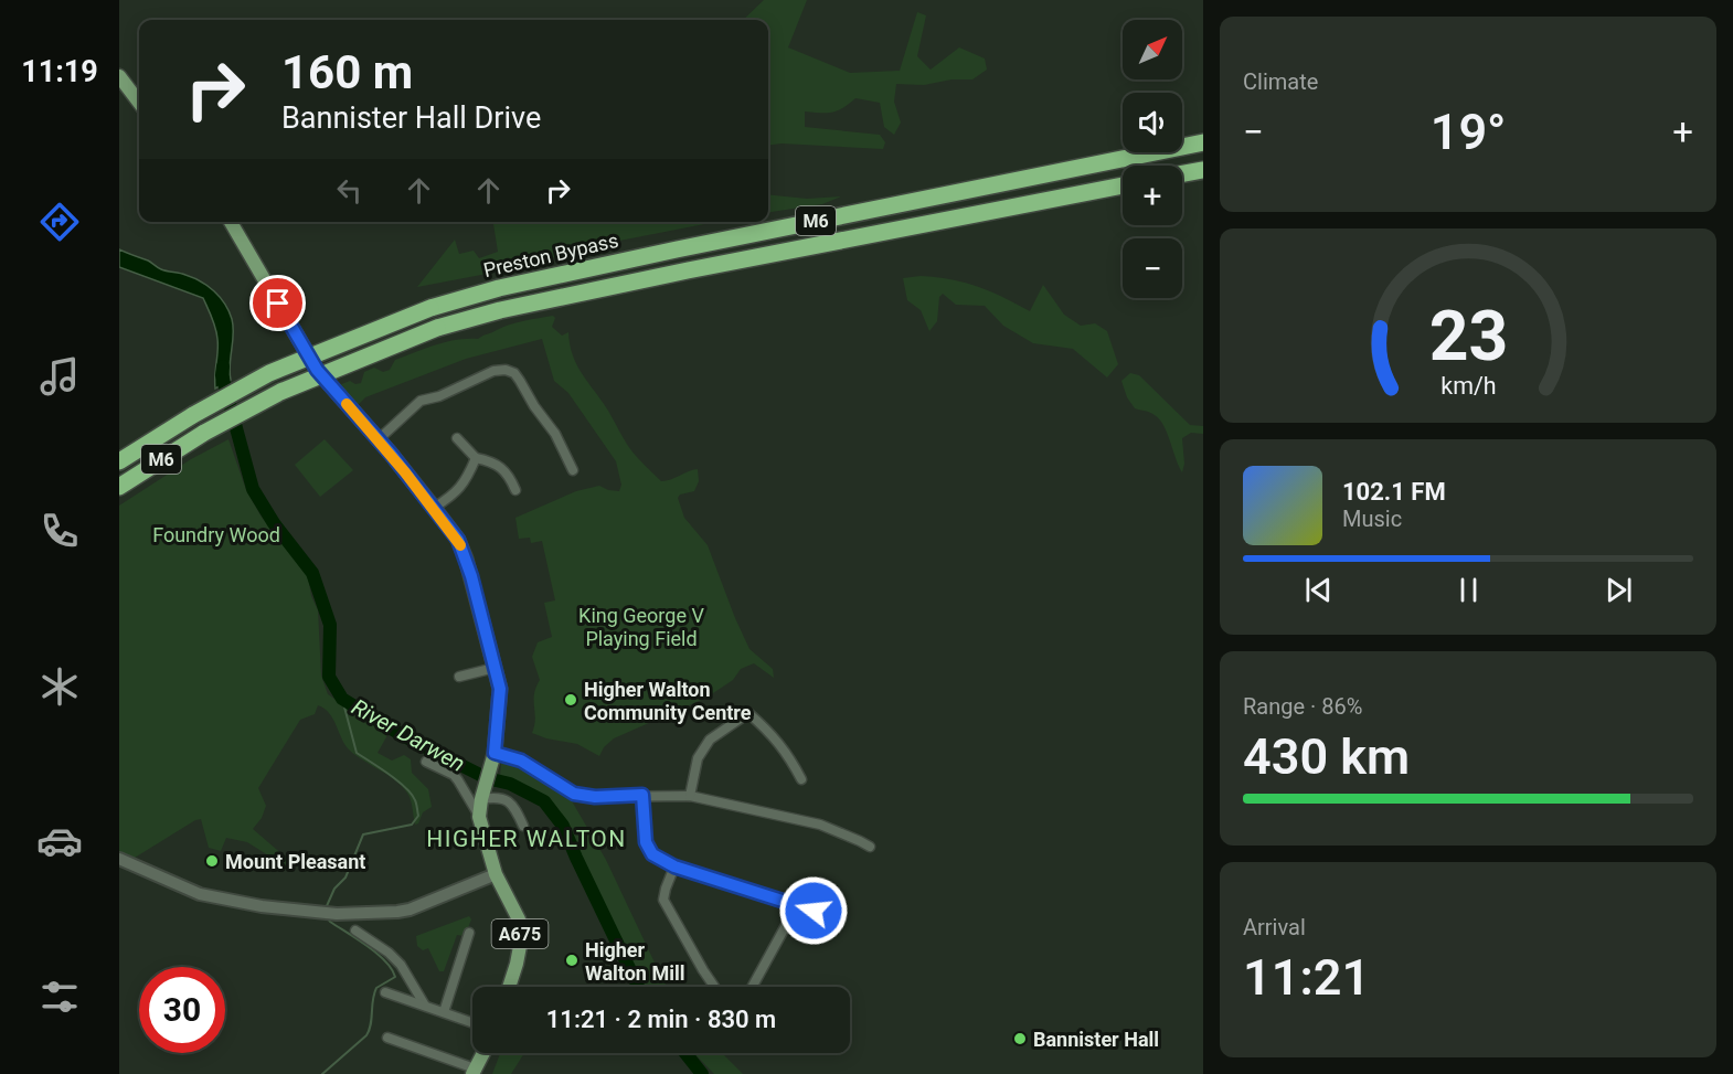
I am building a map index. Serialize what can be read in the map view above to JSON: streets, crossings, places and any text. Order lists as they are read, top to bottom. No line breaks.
{"streets":{"highway":["M6","Preston Bypass"],"main road":["A675"]},"crossings":[["M6","Preston Bypass"]],"districts":["HIGHER WALTON"],"water":["River Darwen"],"parks":["Foundry Wood","King George V Playing Field"],"places":["Higher Walton Community Centre","Mount Pleasant","Higher Walton Mill","Bannister Hall"],"north":"top right","page":{"tabs":"11:19","tile":["Climate",["Range · 86%","430 km"],["Arrival","11:21"]],"map_buttons":["+","−"],"turn":["160 m","Bannister Hall Drive"],"heat":["−","19°","+"],"song":["102.1 FM","Music"],"limit":"30","trip":"11:21 · 2 min · 830 m","gauge":["23","km/h"]}}
